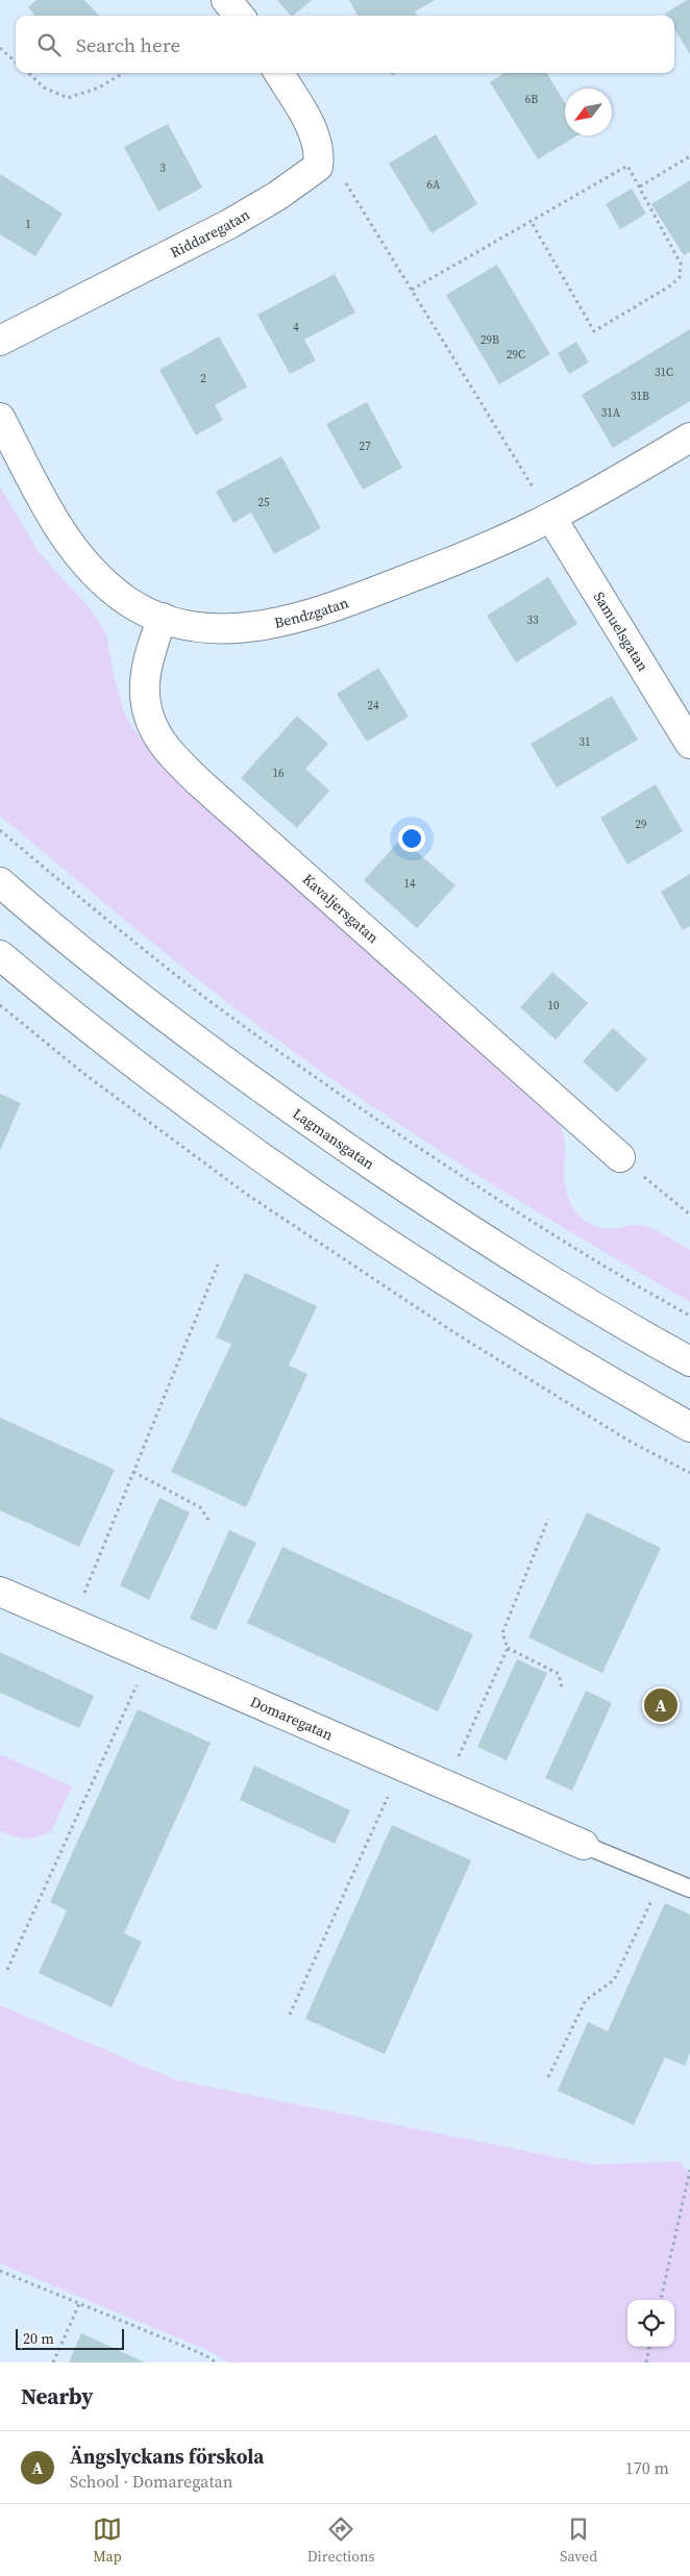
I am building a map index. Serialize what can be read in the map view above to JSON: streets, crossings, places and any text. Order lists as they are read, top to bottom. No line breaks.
{"streets":{"street":["Riddaregatan","Bendzgatan","Samuelsgatan","Kavaljersgatan","Lagmansgatan","Domaregatan"]},"crossings":[["Bendzgatan","Samuelsgatan"],["Bendzgatan","Kavaljersgatan"]],"house_numbers":["6B","3","6A","1","4","29B","29C","31C","2","31B","31A","27","25","33","24","31","16","29","14","10"],"scale_bar":"20 m","north":"bottom left","page":{"search":"Search here","pins":"A","scale":"20 m","heading":"Nearby","list":[{"mark":"A","name":"Ängslyckans förskola","note":"School · Domaregatan","value":"170 m"}],"nav":["Map","Directions","Saved"]}}
